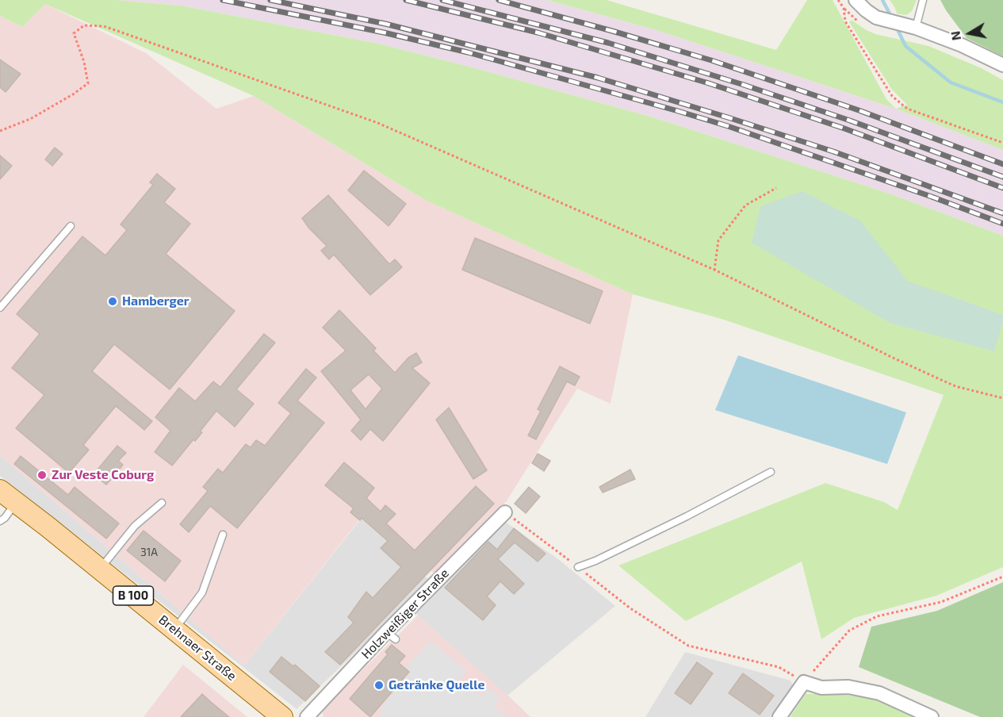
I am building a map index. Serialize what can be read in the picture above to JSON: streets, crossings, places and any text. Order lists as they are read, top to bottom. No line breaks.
{"streets":{"main road":["B 100","Brehnaer Straße"],"street":["Holzweißiger Straße"]},"places":["Hamberger","Zur Veste Coburg","Getränke Quelle"],"house_numbers":["31A"],"north":"left"}
